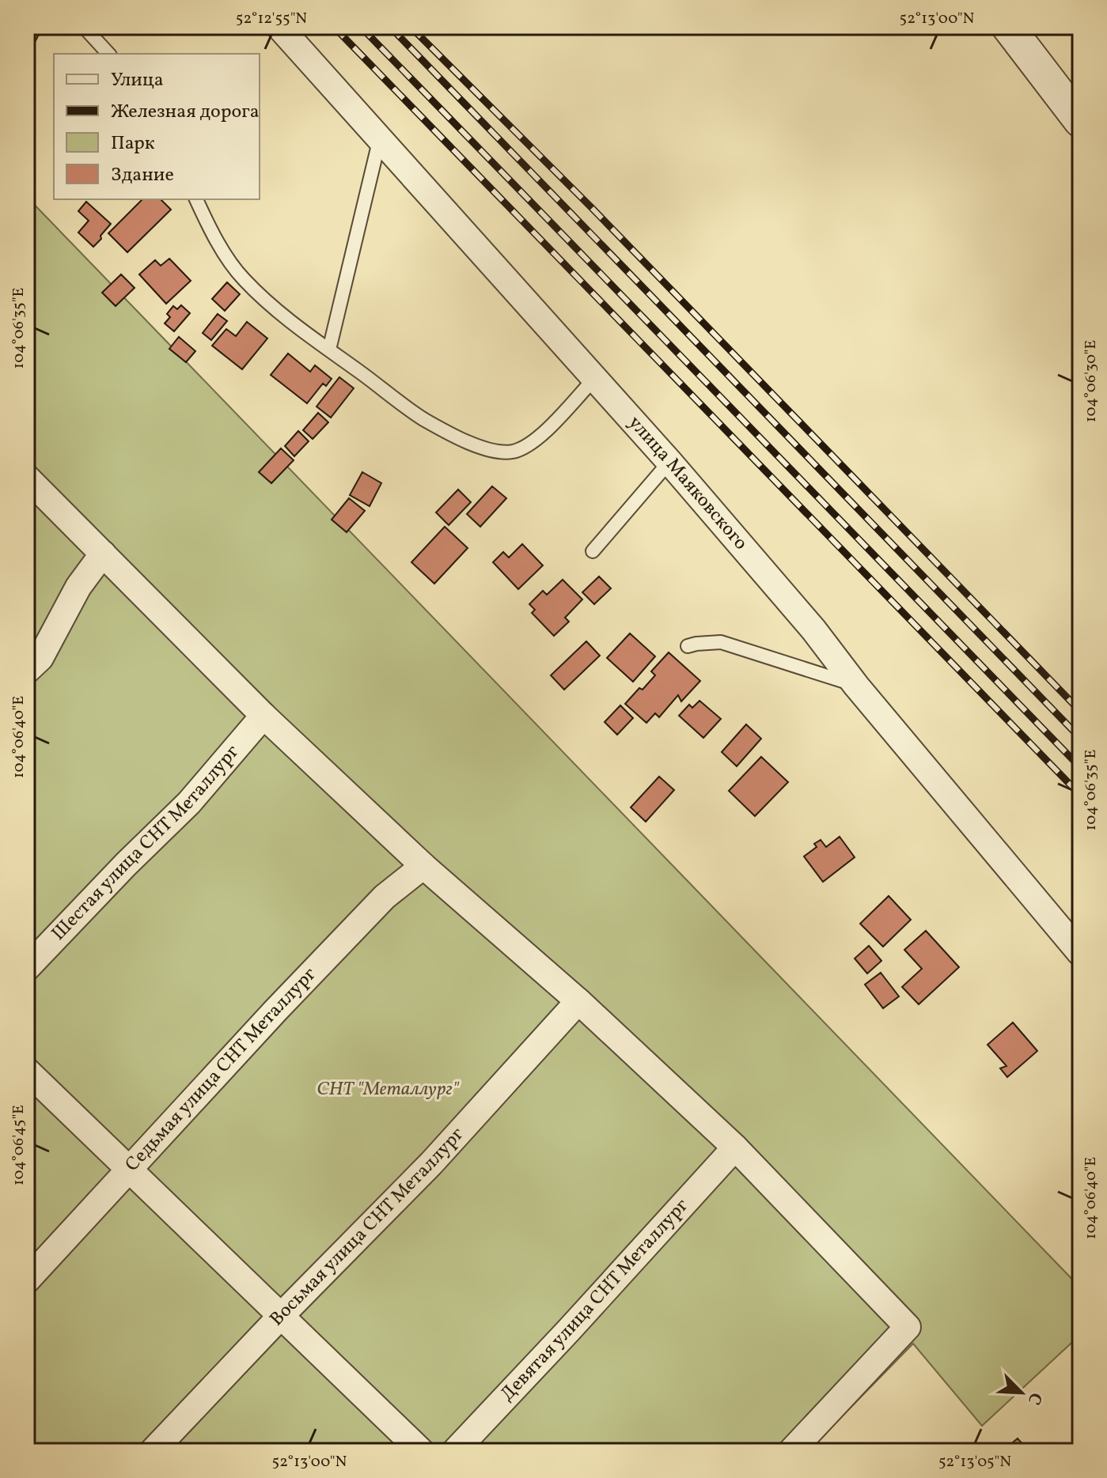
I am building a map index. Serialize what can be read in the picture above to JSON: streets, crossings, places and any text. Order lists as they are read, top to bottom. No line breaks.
{"streets":{"street":["улица Маяковского","Шестая улица СНТ Металлург","Седьмая улица СНТ Металлург","Восьмая улица СНТ Металлург","Девятая улица СНТ Металлург"]},"parks":["СНТ \"Металлург\""],"legend":["Улица","Железная дорога","Парк","Здание"],"north":"bottom right","coordinates":["52°12'55\"N","52°13'00\"N","104°06'35\"E","104°06'30\"E","104°06'40\"E","104°06'45\"E","52°13'05\"N"]}
